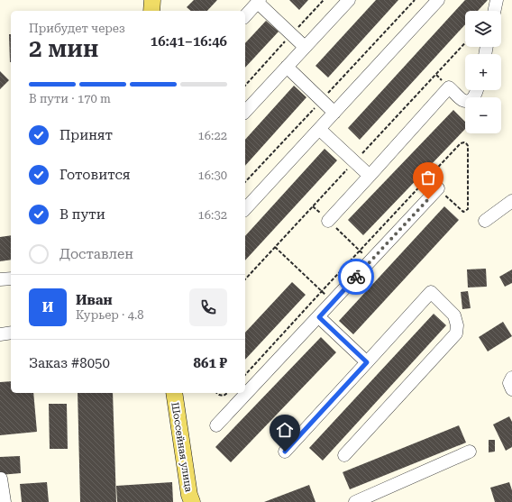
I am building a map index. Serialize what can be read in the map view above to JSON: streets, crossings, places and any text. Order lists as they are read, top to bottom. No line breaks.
{"streets":{"main road":["Шоссейная улица"]},"page":{"map_buttons":["+","−"],"heading":["2 мин","Прибудет через","16:41–16:46"],"panel":["Иван","Курьер · 4.8","Заказ #8050","861 ₽"],"bar":"В пути · 170 m","list":[["Принят","16:22"],["Готовится","16:30"],["В пути","16:32"],"Доставлен"],"round":"И"}}
